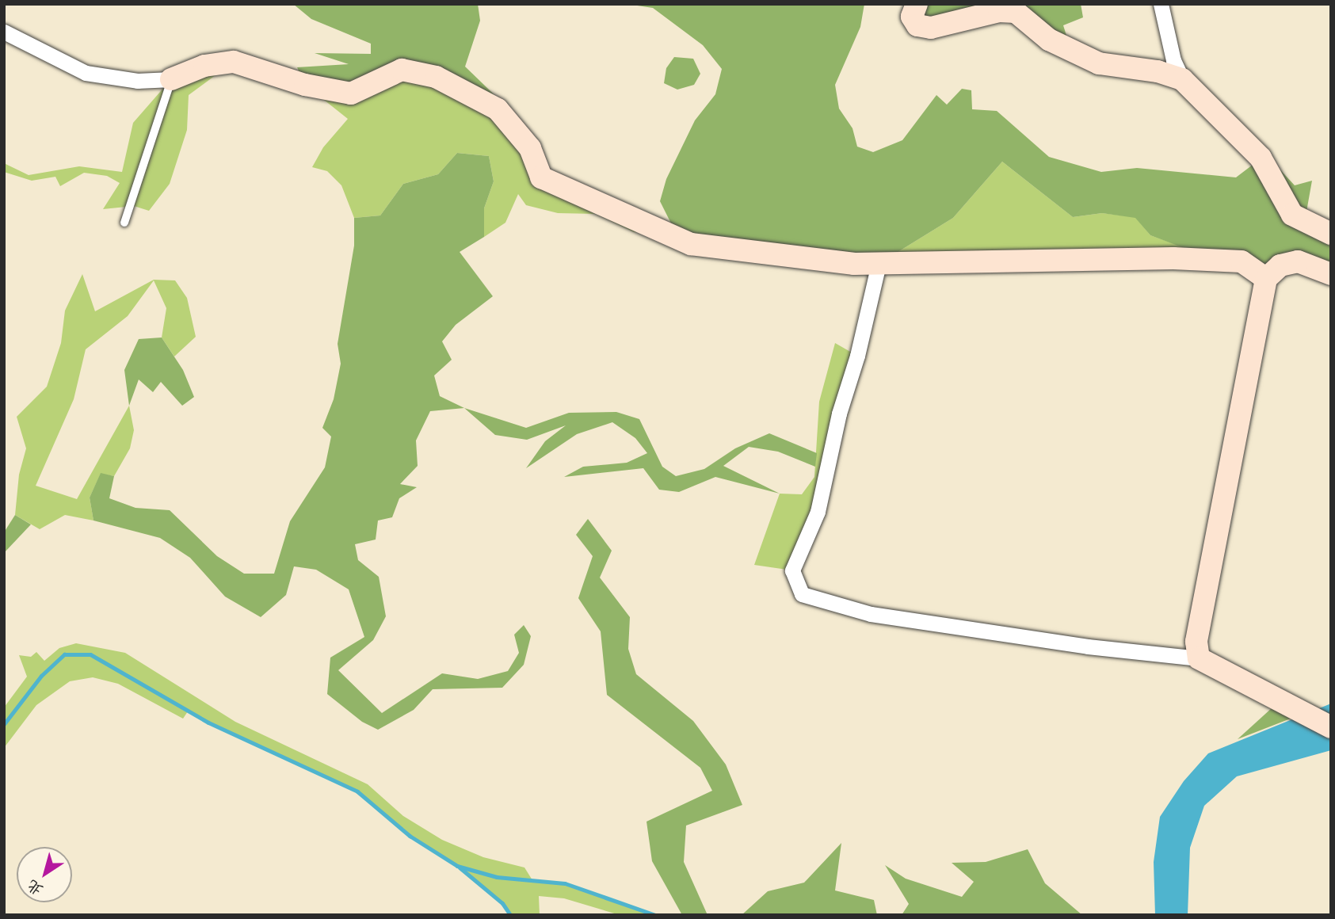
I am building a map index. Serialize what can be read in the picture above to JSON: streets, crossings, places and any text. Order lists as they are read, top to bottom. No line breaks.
{"north":"bottom left"}
